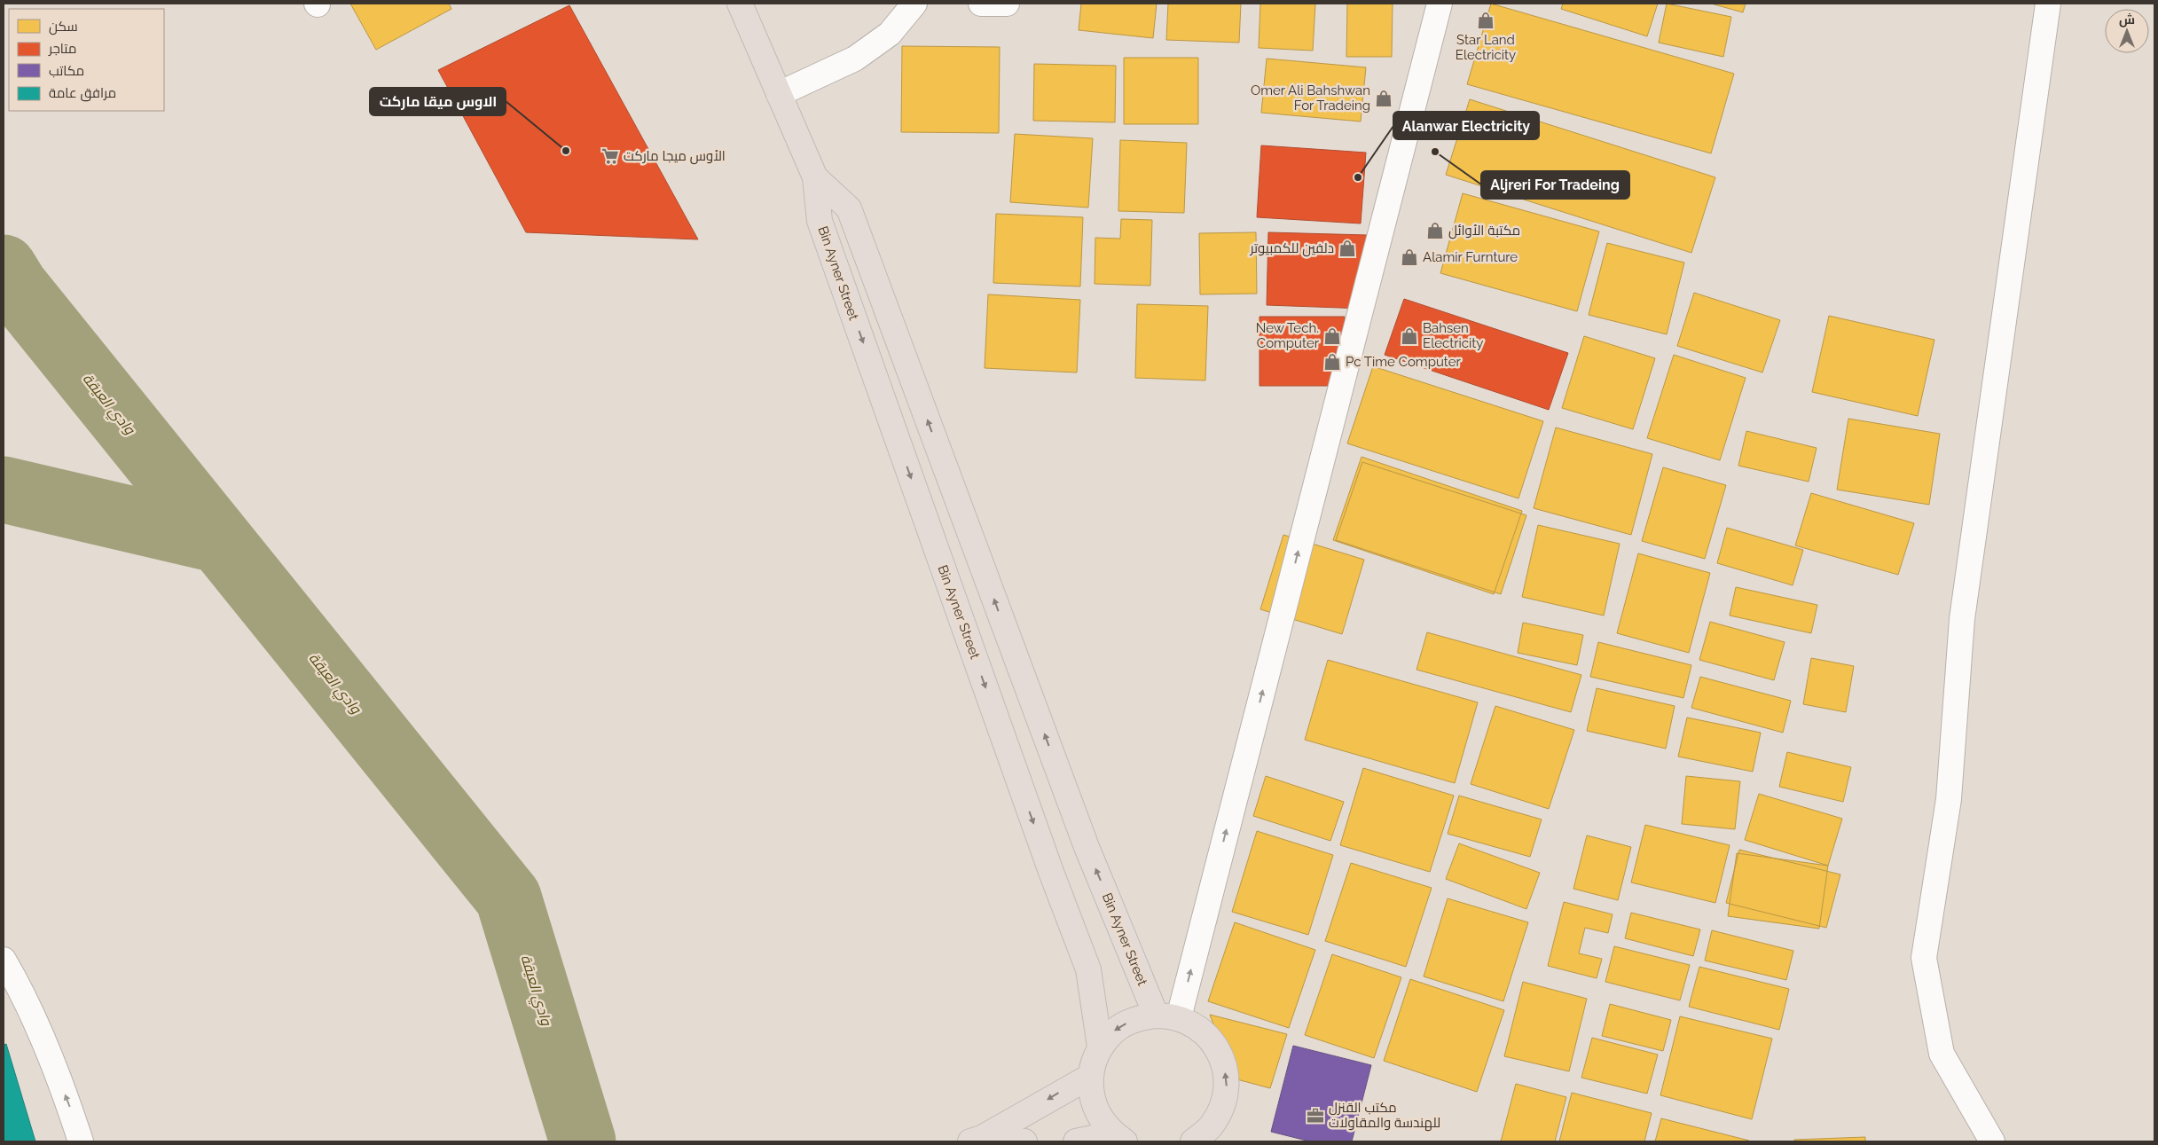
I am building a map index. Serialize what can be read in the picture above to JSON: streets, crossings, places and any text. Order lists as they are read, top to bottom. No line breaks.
{"streets":{"highway":["Bin Ayner Street"]},"water":["وادي العيقة"],"places":{"shop":["Star Land Electricity","Omer Ali Bahshwan For Tradeing","مكتبة الأوائل","دلفين للكمبيوتر","Alamir Furnture","New Tech. Computer","Bahsen Electricity","Pc Time Computer"],"other":["الاوس ميقا ماركت","Aljreri For Tradeing","Alanwar Electricity"],"supermarket":["الأوس ميجا ماركت"],"office":["مكتب القنزل للهندسة والمقاولات"]},"legend":["سكن","متاجر","مكاتب","مرافق عامة"],"north":"top"}
